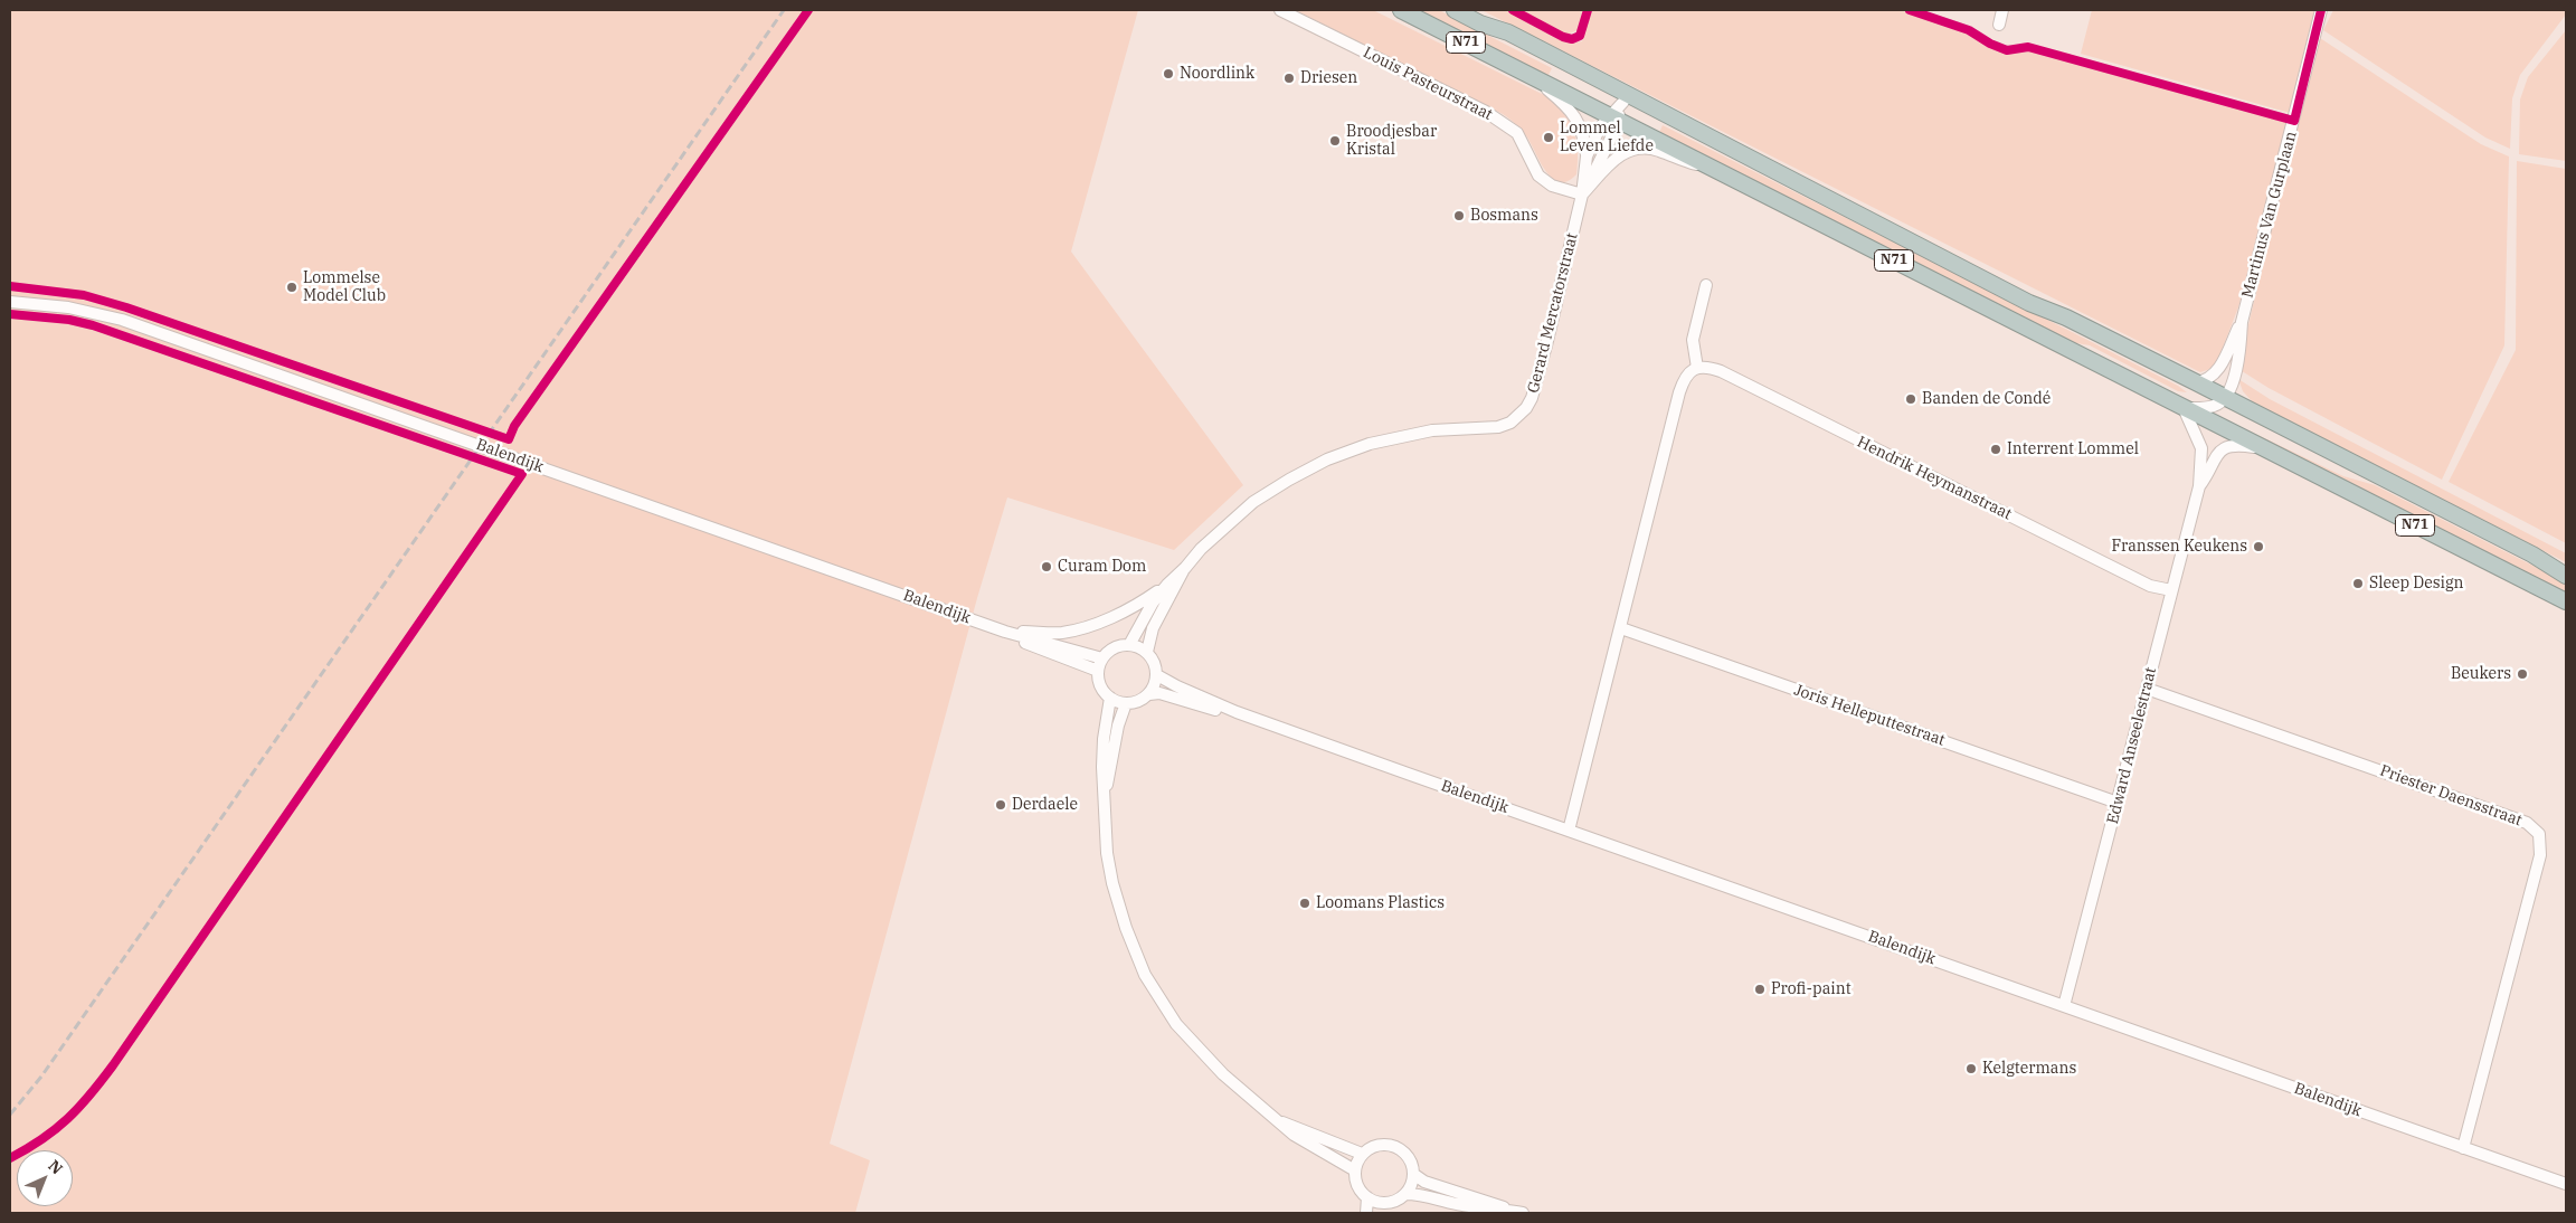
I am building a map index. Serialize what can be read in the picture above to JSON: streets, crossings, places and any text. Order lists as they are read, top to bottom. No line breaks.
{"streets":{"highway":["N71"],"street":["Louis Pasteurstraat","Martinus Van Gurplaan","Gerard Mercatorstraat","Balendijk","Hendrik Heymanstraat","Joris Helleputtestraat","Edward Anseelestraat","Priester Daensstraat"]},"crossings":[["N71","Martinus Van Gurplaan"],["N71","Edward Anseelestraat"],["Louis Pasteurstraat","Gerard Mercatorstraat"],["Gerard Mercatorstraat","Balendijk"],["Balendijk","Edward Anseelestraat"],["Balendijk","Priester Daensstraat"],["Hendrik Heymanstraat","Edward Anseelestraat"],["Joris Helleputtestraat","Edward Anseelestraat"],["Edward Anseelestraat","Priester Daensstraat"]],"places":["Noordlink","Driesen","Lommel Leven Liefde","Broodjesbar Kristal","Bosmans","Lommelse Model Club","Banden de Condé","Interrent Lommel","Franssen Keukens","Curam Dom","Sleep Design","Beukers","Derdaele","Loomans Plastics","Profi-paint","Kelgtermans"],"north":"top right"}
